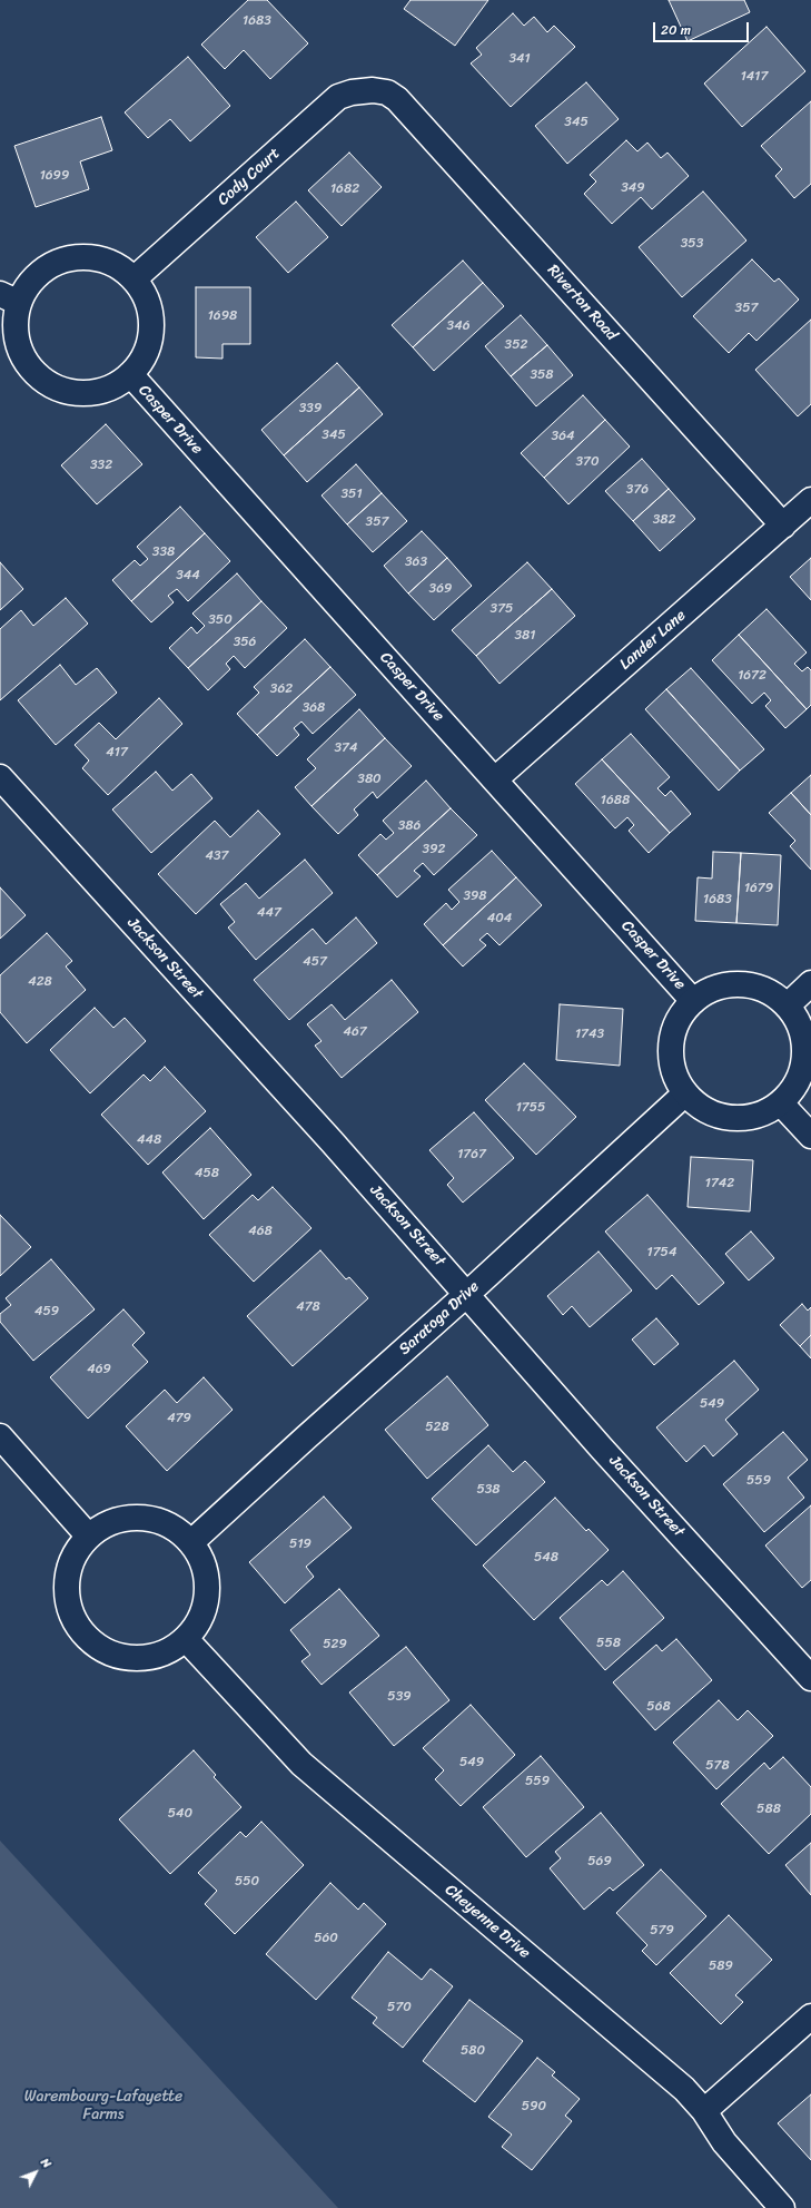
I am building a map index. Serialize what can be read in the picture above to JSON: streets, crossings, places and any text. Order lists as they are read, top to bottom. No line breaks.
{"streets":{"street":["Cody Court","Riverton Road","Casper Drive","Lander Lane","Jackson Street","Saratoga Drive","Cheyenne Drive"]},"crossings":[["Cody Court","Riverton Road"],["Cody Court","Casper Drive"],["Riverton Road","Lander Lane"],["Casper Drive","Lander Lane"],["Casper Drive","Saratoga Drive"],["Jackson Street","Saratoga Drive"],["Saratoga Drive","Cheyenne Drive"]],"parks":["Warembourg-Lafayette Farms"],"house_numbers":["1683","341","1417","345","1699","349","1682","353","357","1698","346","352","358","339","345","364","370","332","376","351","382","357","338","363","344","369","375","350","381","356","1672","362","368","374","417","380","1688","386","392","437","1679","398","1683","447","404","457","428","467","1743","1755","448","1767","458","1742","468","1754","478","459","469","549","479","528","559","538","519","548","558","529","539","568","549","578","559","588","540","569","550","579","560","589","570","580","590"],"scale_bar":"20 m","north":"top right"}
